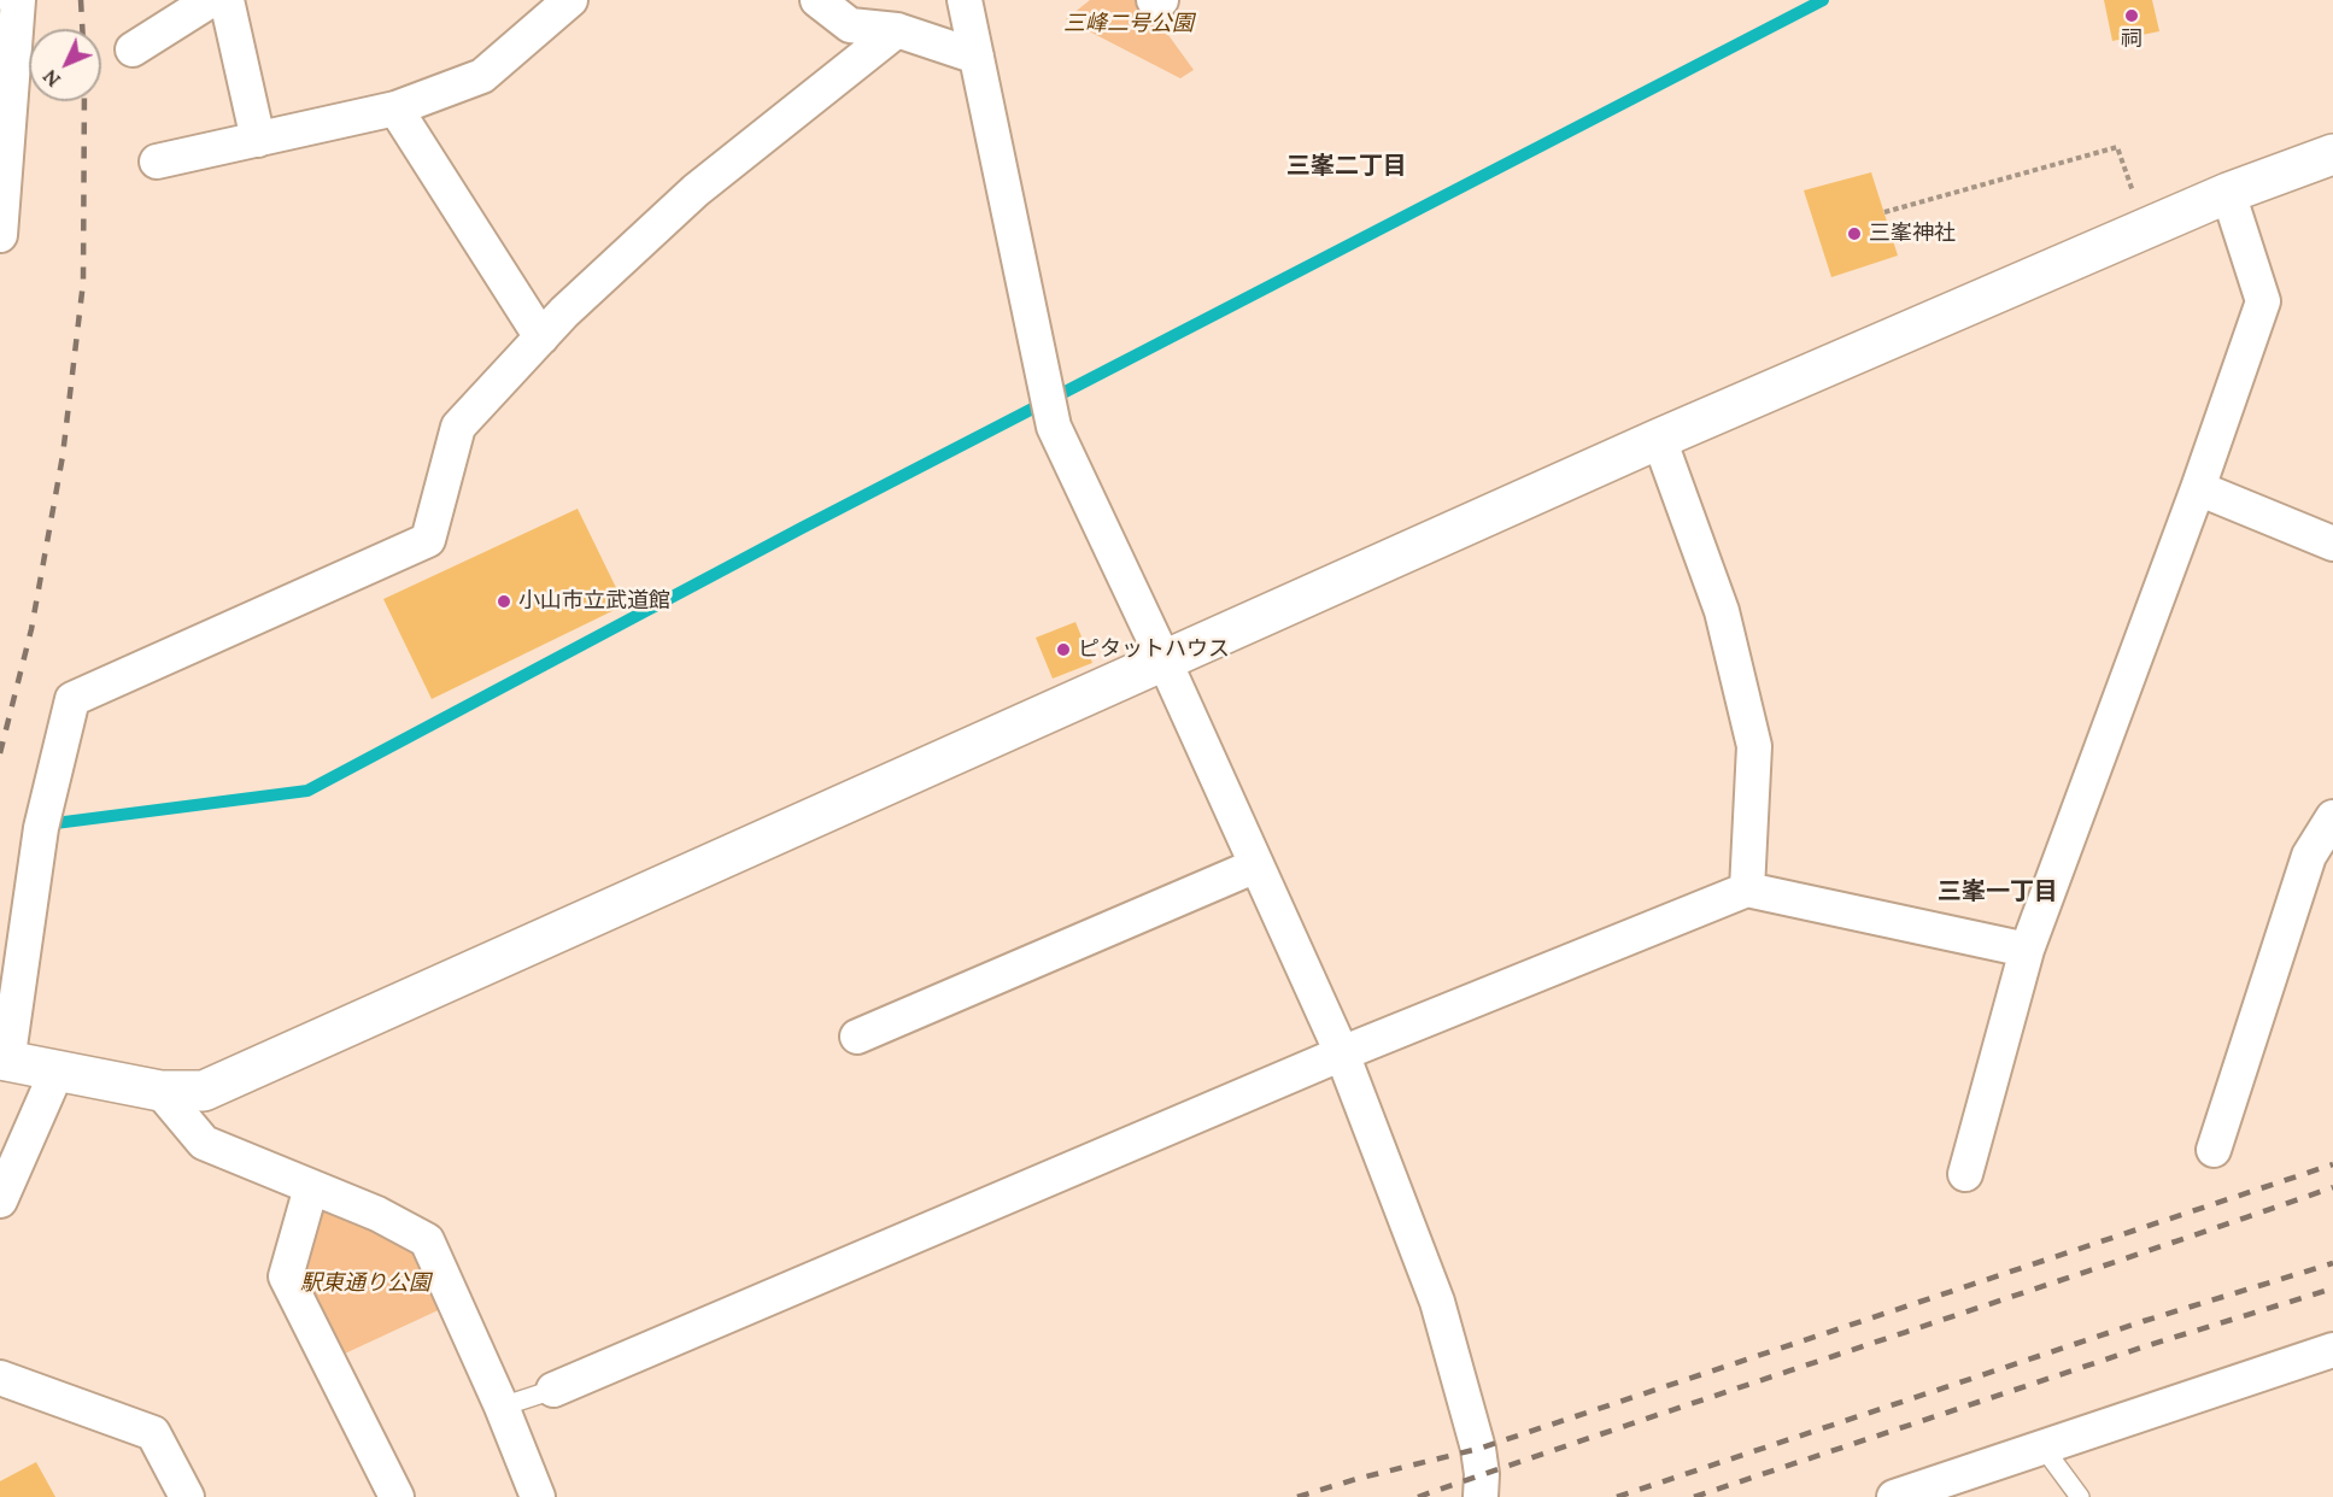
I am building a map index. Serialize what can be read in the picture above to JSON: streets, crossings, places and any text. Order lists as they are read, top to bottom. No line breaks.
{"districts":["三峯二丁目","三峯一丁目"],"parks":["三峰二号公園","駅東通り公園"],"places":["祠","三峯神社","小山市立武道館","ピタットハウス"],"north":"bottom left"}
